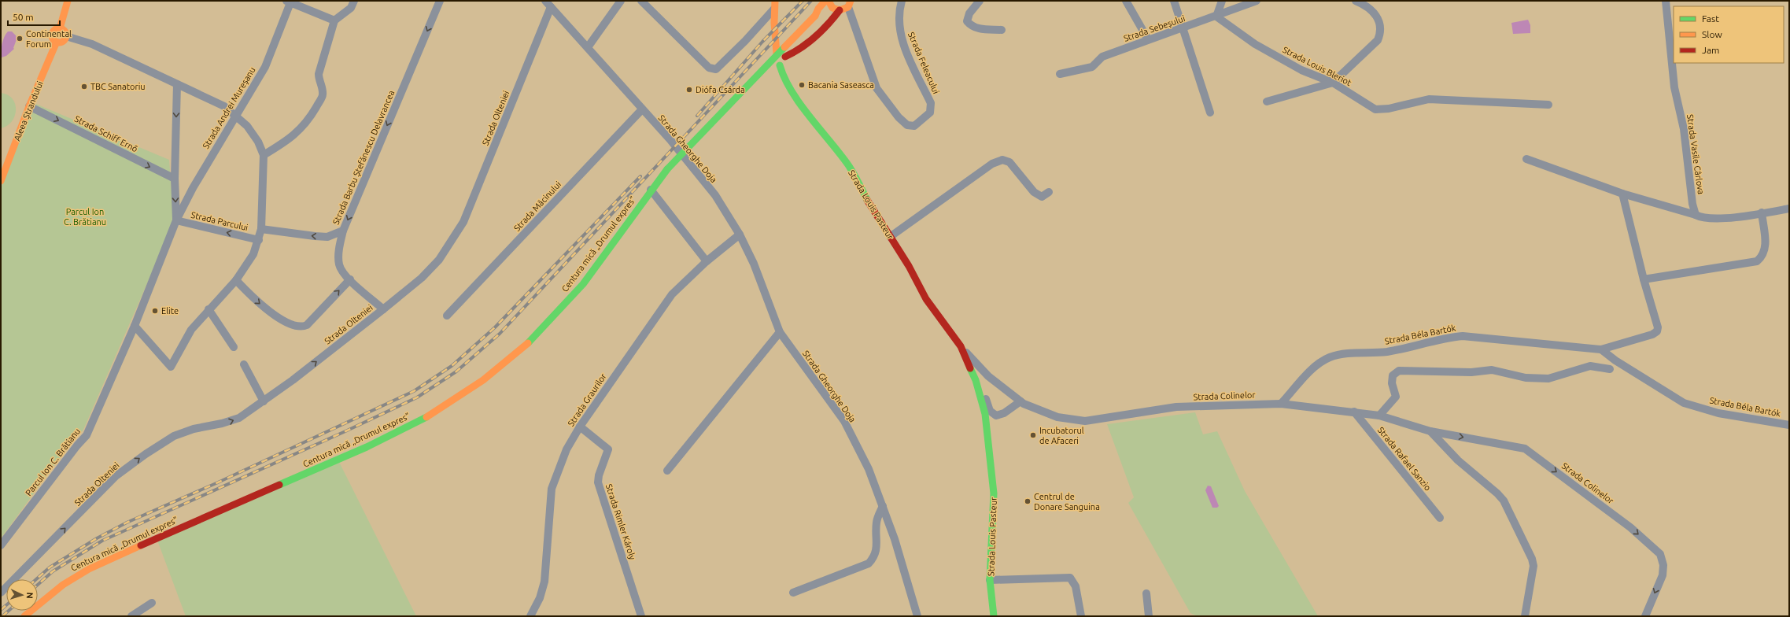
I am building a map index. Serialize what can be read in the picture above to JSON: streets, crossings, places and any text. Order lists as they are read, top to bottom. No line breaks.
{"streets":{"main road":["Aleea Ștrandului","Strada Louis Pasteur","Centura mică „Drumul expres”"],"street":["Strada Sebeșului","Strada Feleacului","Strada Louis Bleriot","Strada Andrei Mureșanu","Strada Olteniei","Strada Schiff Ernő","Strada Gheorghe Doja","Strada Vasile Cârlova","Strada Barbu Ștefănescu Delavrancea","Strada Măcinului","Strada Parcului","Strada Béla Bartók","Strada Colinelor","Strada Graurilor","Strada Rafael Sanzio","Parcul Ion C. Brătianu","Strada Rimler Károly"]},"crossings":[["Strada Sebeșului","Strada Louis Bleriot"],["Strada Andrei Mureșanu","Strada Parcului"],["Strada Andrei Mureșanu","Parcul Ion C. Brătianu"],["Aleea Ștrandului","Strada Schiff Ernő"],["Strada Olteniei","Strada Gheorghe Doja"],["Strada Olteniei","Strada Barbu Ștefănescu Delavrancea"],["Strada Schiff Ernő","Parcul Ion C. Brătianu"],["Strada Gheorghe Doja","Strada Măcinului"],["Strada Gheorghe Doja","Strada Graurilor"],["Strada Louis Pasteur","Strada Colinelor"],["Strada Parcului","Parcul Ion C. Brătianu"],["Strada Béla Bartók","Strada Colinelor"],["Strada Colinelor","Strada Rafael Sanzio"],["Strada Graurilor","Strada Rimler Károly"]],"one_way":["Strada Olteniei","Strada Schiff Ernő","Strada Barbu Ștefănescu Delavrancea","Strada Parcului"],"parks":["Parcul Ion C. Brătianu"],"places":["Continental Forum","Bacania Saseasca","TBC Sanatoriu","Diófa Csárda","Elite","Incubatorul de Afaceri","Centrul de Donare Sanguina"],"legend":["Fast","Slow","Jam"],"scale_bar":"50 m","north":"right"}
